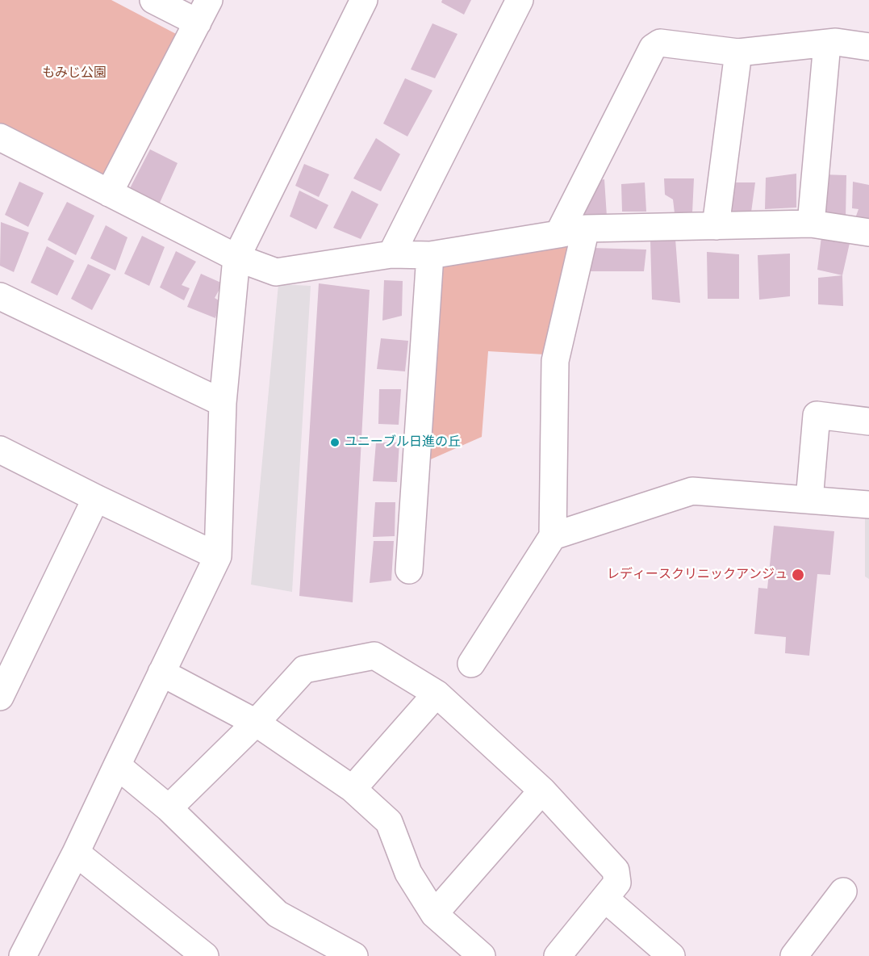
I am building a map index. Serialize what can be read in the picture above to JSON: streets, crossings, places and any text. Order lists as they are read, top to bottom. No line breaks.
{"parks":["もみじ公園"],"places":["ユニーブル日進の丘","レディースクリニックアンジュ"]}
